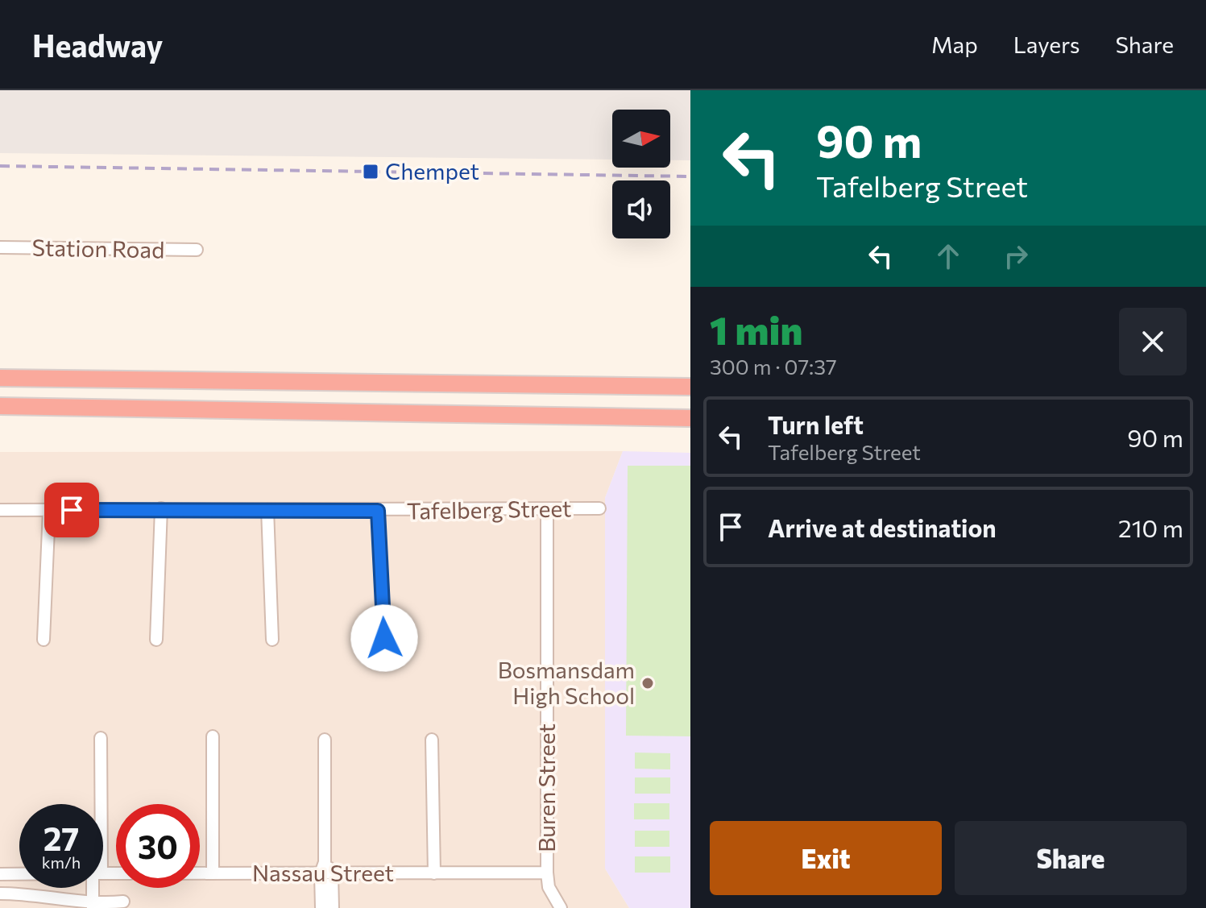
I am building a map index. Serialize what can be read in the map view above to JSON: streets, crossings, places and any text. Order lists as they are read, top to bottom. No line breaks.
{"streets":{"street":["Station Road","Tafelberg Street","Buren Street","Nassau Street"]},"crossings":[["Tafelberg Street","Buren Street"],["Buren Street","Nassau Street"]],"places":{"transit":["Chempet"],"other":["Bosmansdam High School"]},"north":"right","page":{"header":"Headway","nav":["Map","Layers","Share"],"turn":["90 m","Tafelberg Street"],"heading":["1 min","300 m · 07:37"],"list":[{"name":"Turn left","note":"Tafelberg Street","value":"90 m"},{"name":"Arrive at destination","value":"210 m"}],"speed":"27 km/h","limit":"30","buttons":["Exit","Share"]}}
